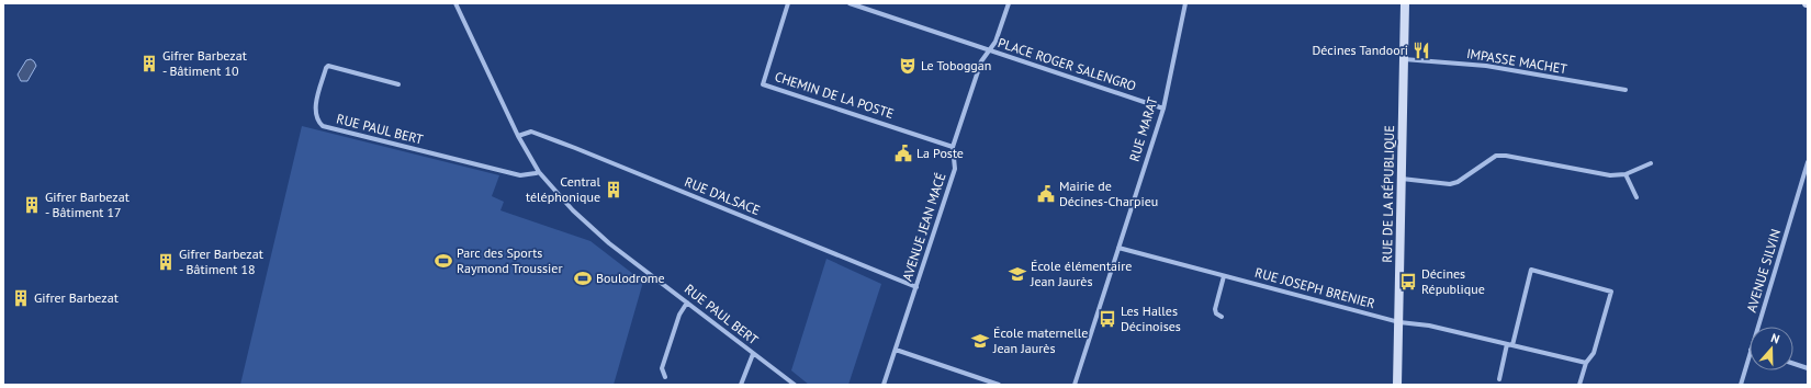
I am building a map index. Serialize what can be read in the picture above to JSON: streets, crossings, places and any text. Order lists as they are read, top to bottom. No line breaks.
{"streets":{"street":["IMPASSE MACHET","PLACE ROGER SALENGRO","CHEMIN DE LA POSTE","RUE PAUL BERT","RUE MARAT","RUE DE LA RÉPUBLIQUE","RUE D'ALSACE","AVENUE JEAN MACÉ","AVENUE SILVIN","RUE JOSEPH BRENIER"]},"crossings":[["IMPASSE MACHET","RUE DE LA RÉPUBLIQUE"],["PLACE ROGER SALENGRO","RUE MARAT"],["PLACE ROGER SALENGRO","AVENUE JEAN MACÉ"],["CHEMIN DE LA POSTE","AVENUE JEAN MACÉ"],["RUE PAUL BERT","RUE D'ALSACE"],["RUE MARAT","RUE JOSEPH BRENIER"],["RUE DE LA RÉPUBLIQUE","RUE JOSEPH BRENIER"],["RUE D'ALSACE","AVENUE JEAN MACÉ"]],"places":{"restaurant":["Décines Tandoori"],"building":["Gifrer Barbezat - Bâtiment 10","Central téléphonique","Gifrer Barbezat - Bâtiment 17","Gifrer Barbezat - Bâtiment 18","Gifrer Barbezat"],"theatre":["Le Toboggan"],"public building":["La Poste","Mairie de Décines-Charpieu"],"sports":["Parc des Sports Raymond Troussier","Boulodrome"],"school or university":["École élémentaire Jean Jaurès","École maternelle Jean Jaurès"],"bus stop":["Décines République","Les Halles Décinoises"]},"north":"top"}
